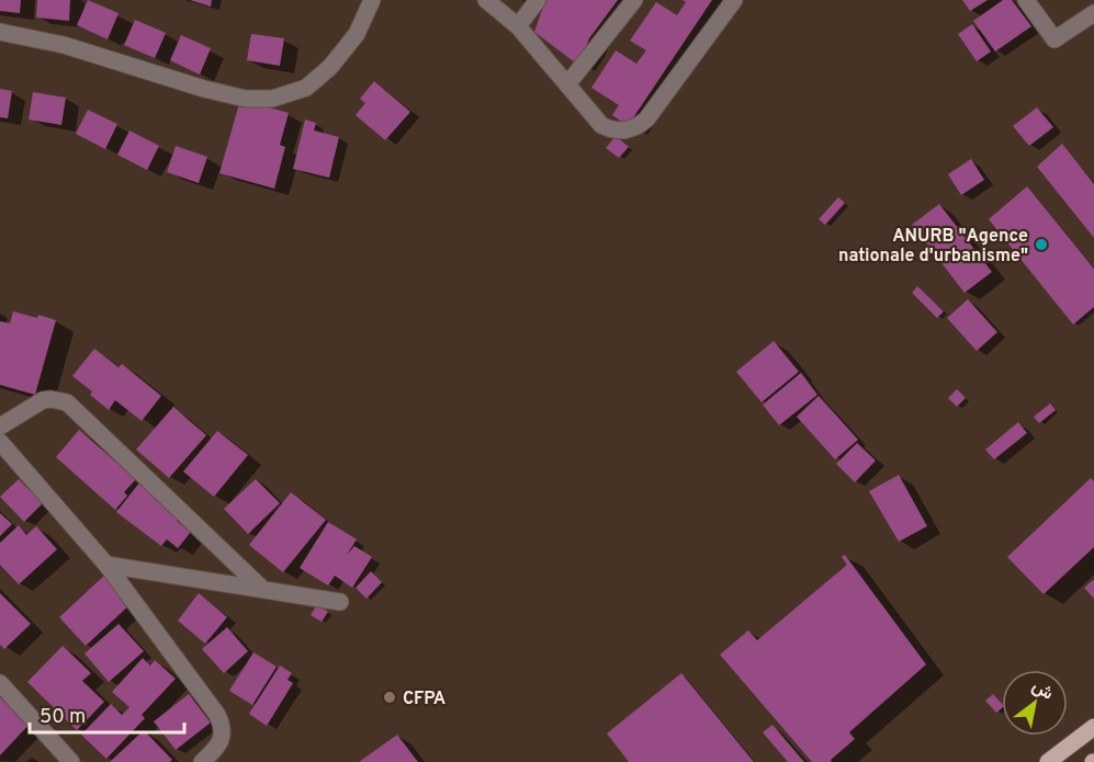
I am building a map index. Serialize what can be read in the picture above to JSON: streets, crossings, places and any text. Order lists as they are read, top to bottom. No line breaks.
{"places":["ANURB \"Agence nationale d'urbanisme\"","CFPA"],"scale_bar":"50 m","north":"top right"}
